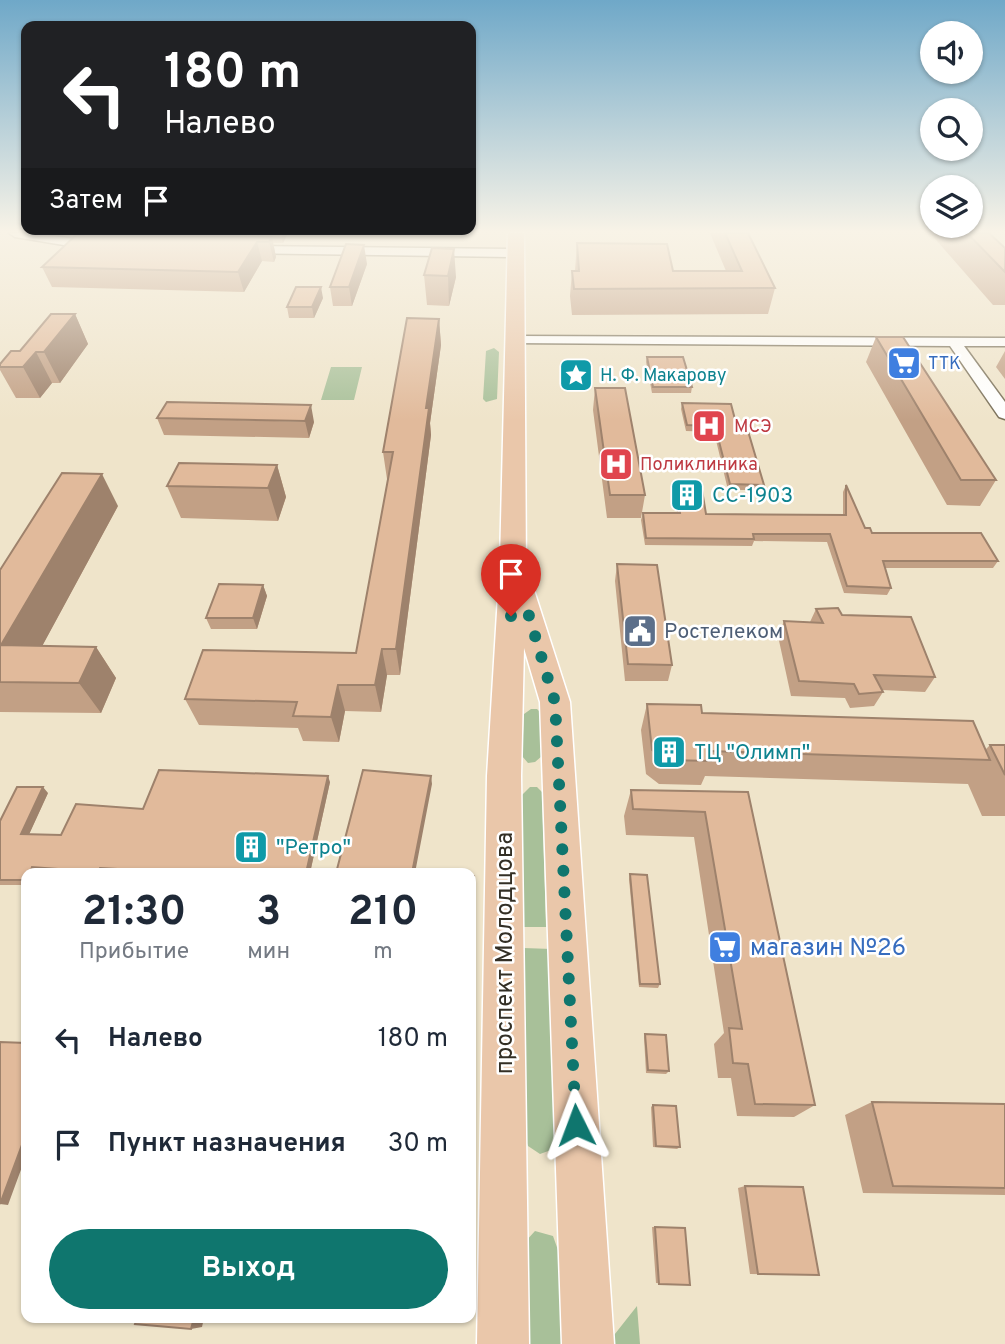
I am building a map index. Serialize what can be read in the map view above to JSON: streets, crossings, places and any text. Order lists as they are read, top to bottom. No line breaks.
{"streets":{"main road":["проспект Молодцова"]},"places":{"supermarket":["ТТК","магазин №26"],"place":["Н. Ф. Макарову"],"hospital":["МСЭ","Поликлиника"],"building":["СС-1903","ТЦ \"Олимп\"","\"Ретро\""],"public building":["Ростелеком"]},"page":{"turn":["180 m","Налево"],"then":"Затем","eta":["21:30","Прибытие","3","мин","210","m"],"list":[{"name":"Налево","value":"180 m"},{"name":"Пункт назначения","value":"30 m"}],"buttons":"Выход"}}
